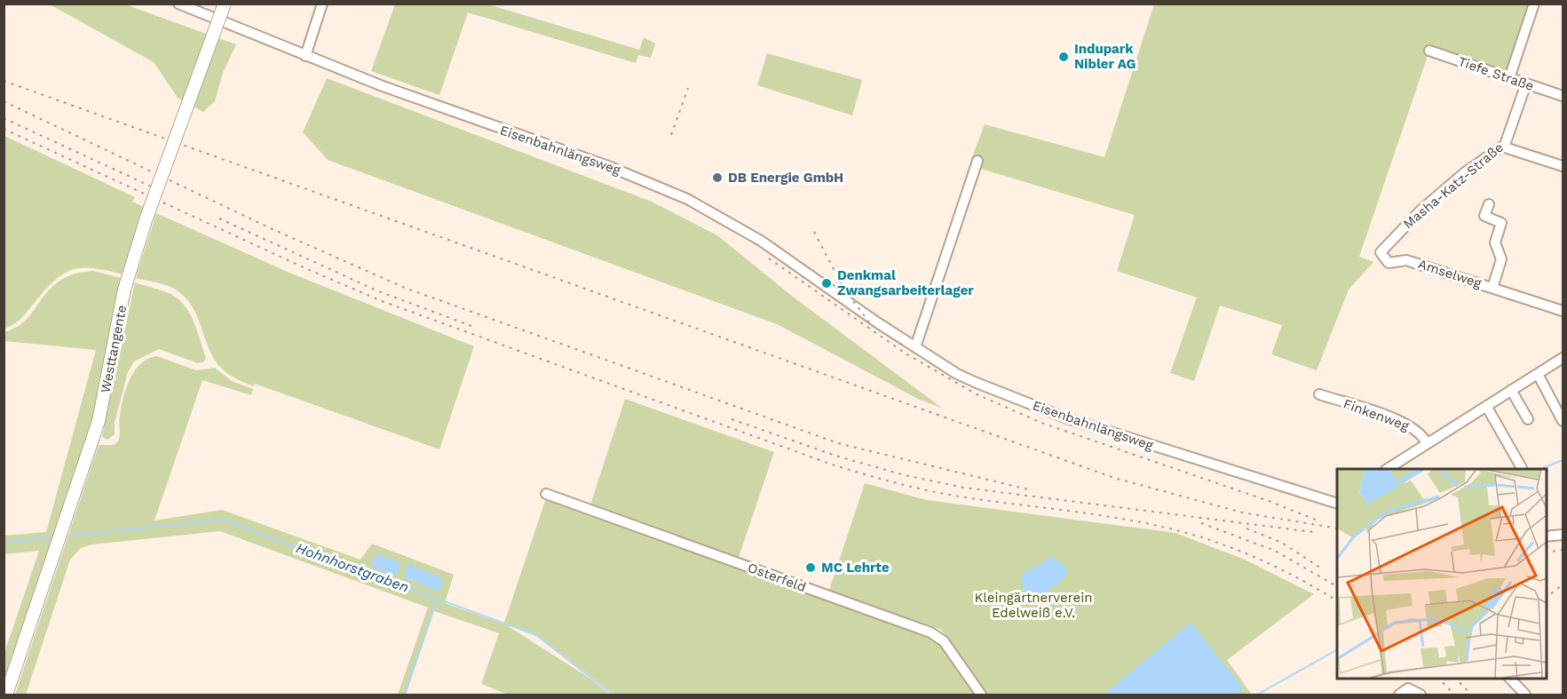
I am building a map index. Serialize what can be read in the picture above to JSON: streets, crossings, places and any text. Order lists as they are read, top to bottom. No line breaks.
{"streets":{"main road":["Westtangente"],"street":["Tiefe Straße","Eisenbahnlängsweg","Masha-Katz-Straße","Amselweg","Finkenweg","Osterfeld"]},"crossings":[["Tiefe Straße","Masha-Katz-Straße"],["Masha-Katz-Straße","Amselweg"]],"water":["Hohnhorstgraben"],"parks":["Kleingärtnerverein Edelweiß e.V."],"places":["Indupark Nibler AG","DB Energie GmbH","Denkmal Zwangsarbeiterlager","MC Lehrte"]}
